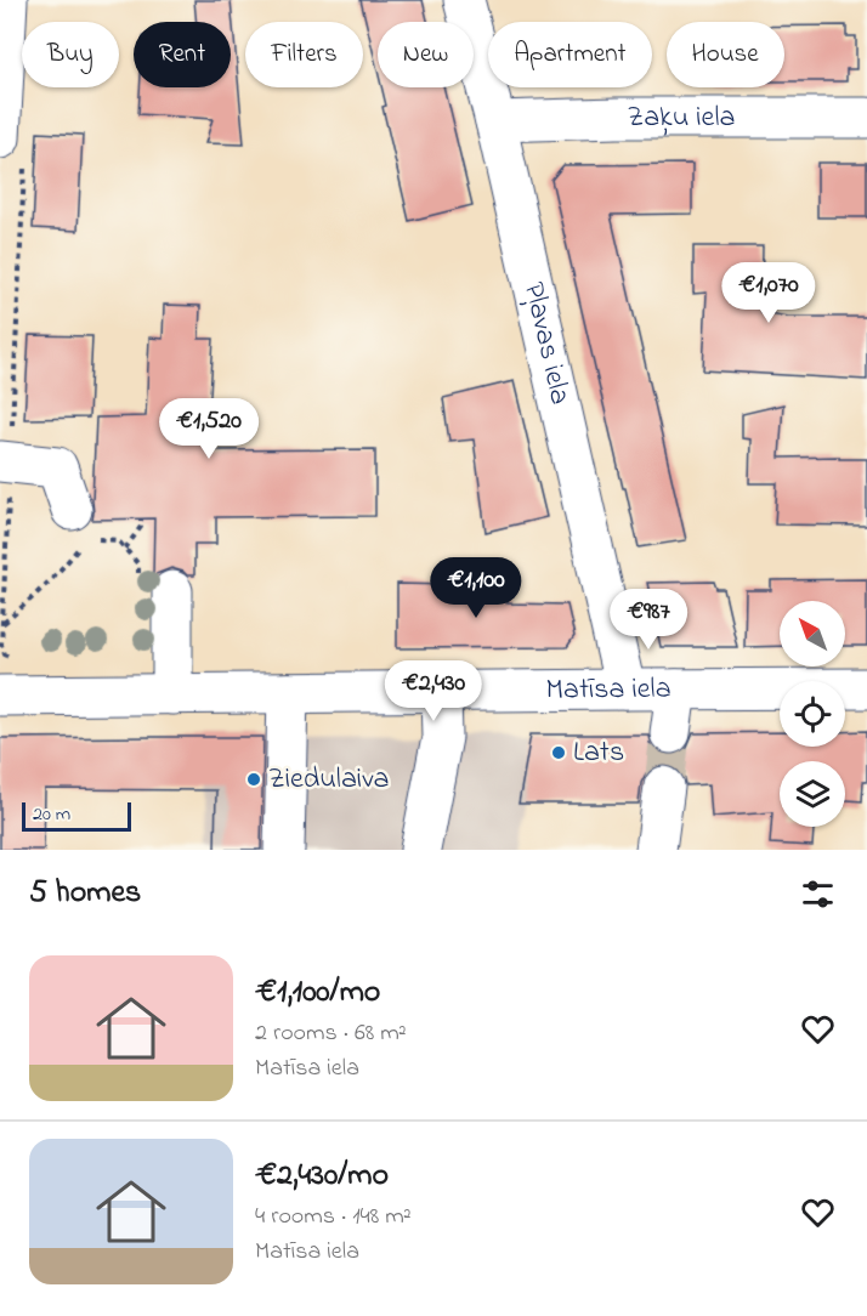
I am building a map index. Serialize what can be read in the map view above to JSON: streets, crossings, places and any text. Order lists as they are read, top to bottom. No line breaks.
{"streets":{"street":["Zaķu iela","Pļavas iela","Matīsa iela"]},"crossings":[["Zaķu iela","Pļavas iela"],["Pļavas iela","Matīsa iela"]],"places":["Lats","Ziedulaiva"],"scale_bar":"20 m","north":"top left","page":{"chip":["Buy","Rent","Filters","New","Apartment","House"],"price":["€1,070","€1,520","€1,100","€987","€2,430"],"scale":"20 m","heading":"5 homes","list":[{"name":"€1,100/mo","note":"2 rooms · 68 m² · Matīsa iela"},{"name":"€2,430/mo","note":"4 rooms · 148 m² · Matīsa iela"}]}}
